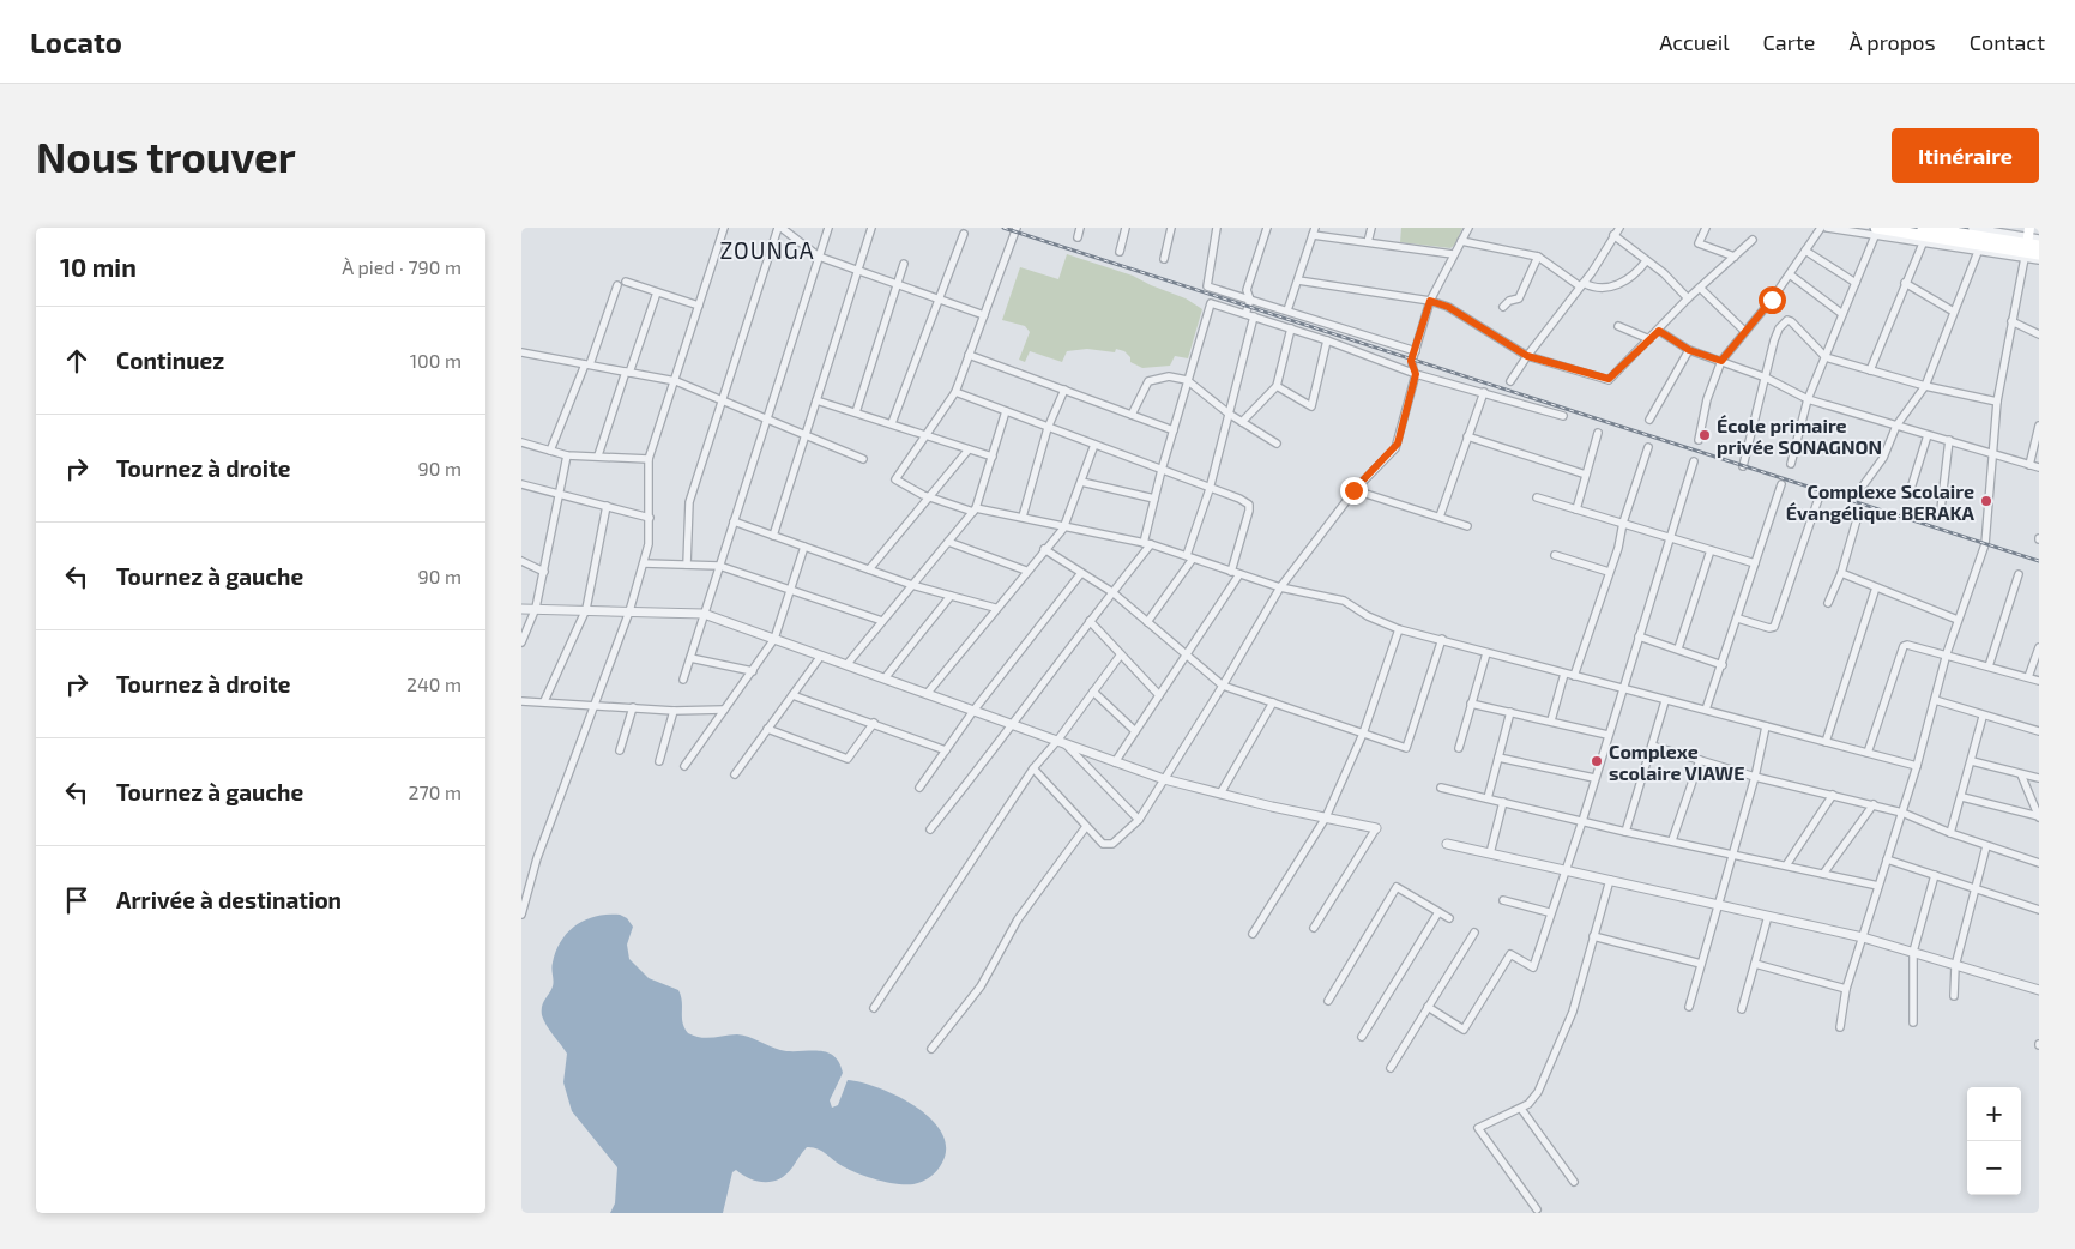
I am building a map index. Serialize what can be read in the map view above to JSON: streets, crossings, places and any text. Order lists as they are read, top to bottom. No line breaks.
{"districts":["ZOUNGA"],"places":["École primaire privée SONAGNON","Complexe Scolaire Évangélique BERAKA","Complexe scolaire VIAWE"],"page":{"header":"Locato","nav":["Accueil","Carte","À propos","Contact"],"buttons":"Itinéraire","title":"Nous trouver","heading":["10 min","À pied · 790 m"],"list":[["Continuez","100 m"],["Tournez à droite","90 m"],["Tournez à gauche","90 m"],["Tournez à droite","240 m"],["Tournez à gauche","270 m"],"Arrivée à destination"],"map_buttons":["+","−"]}}
